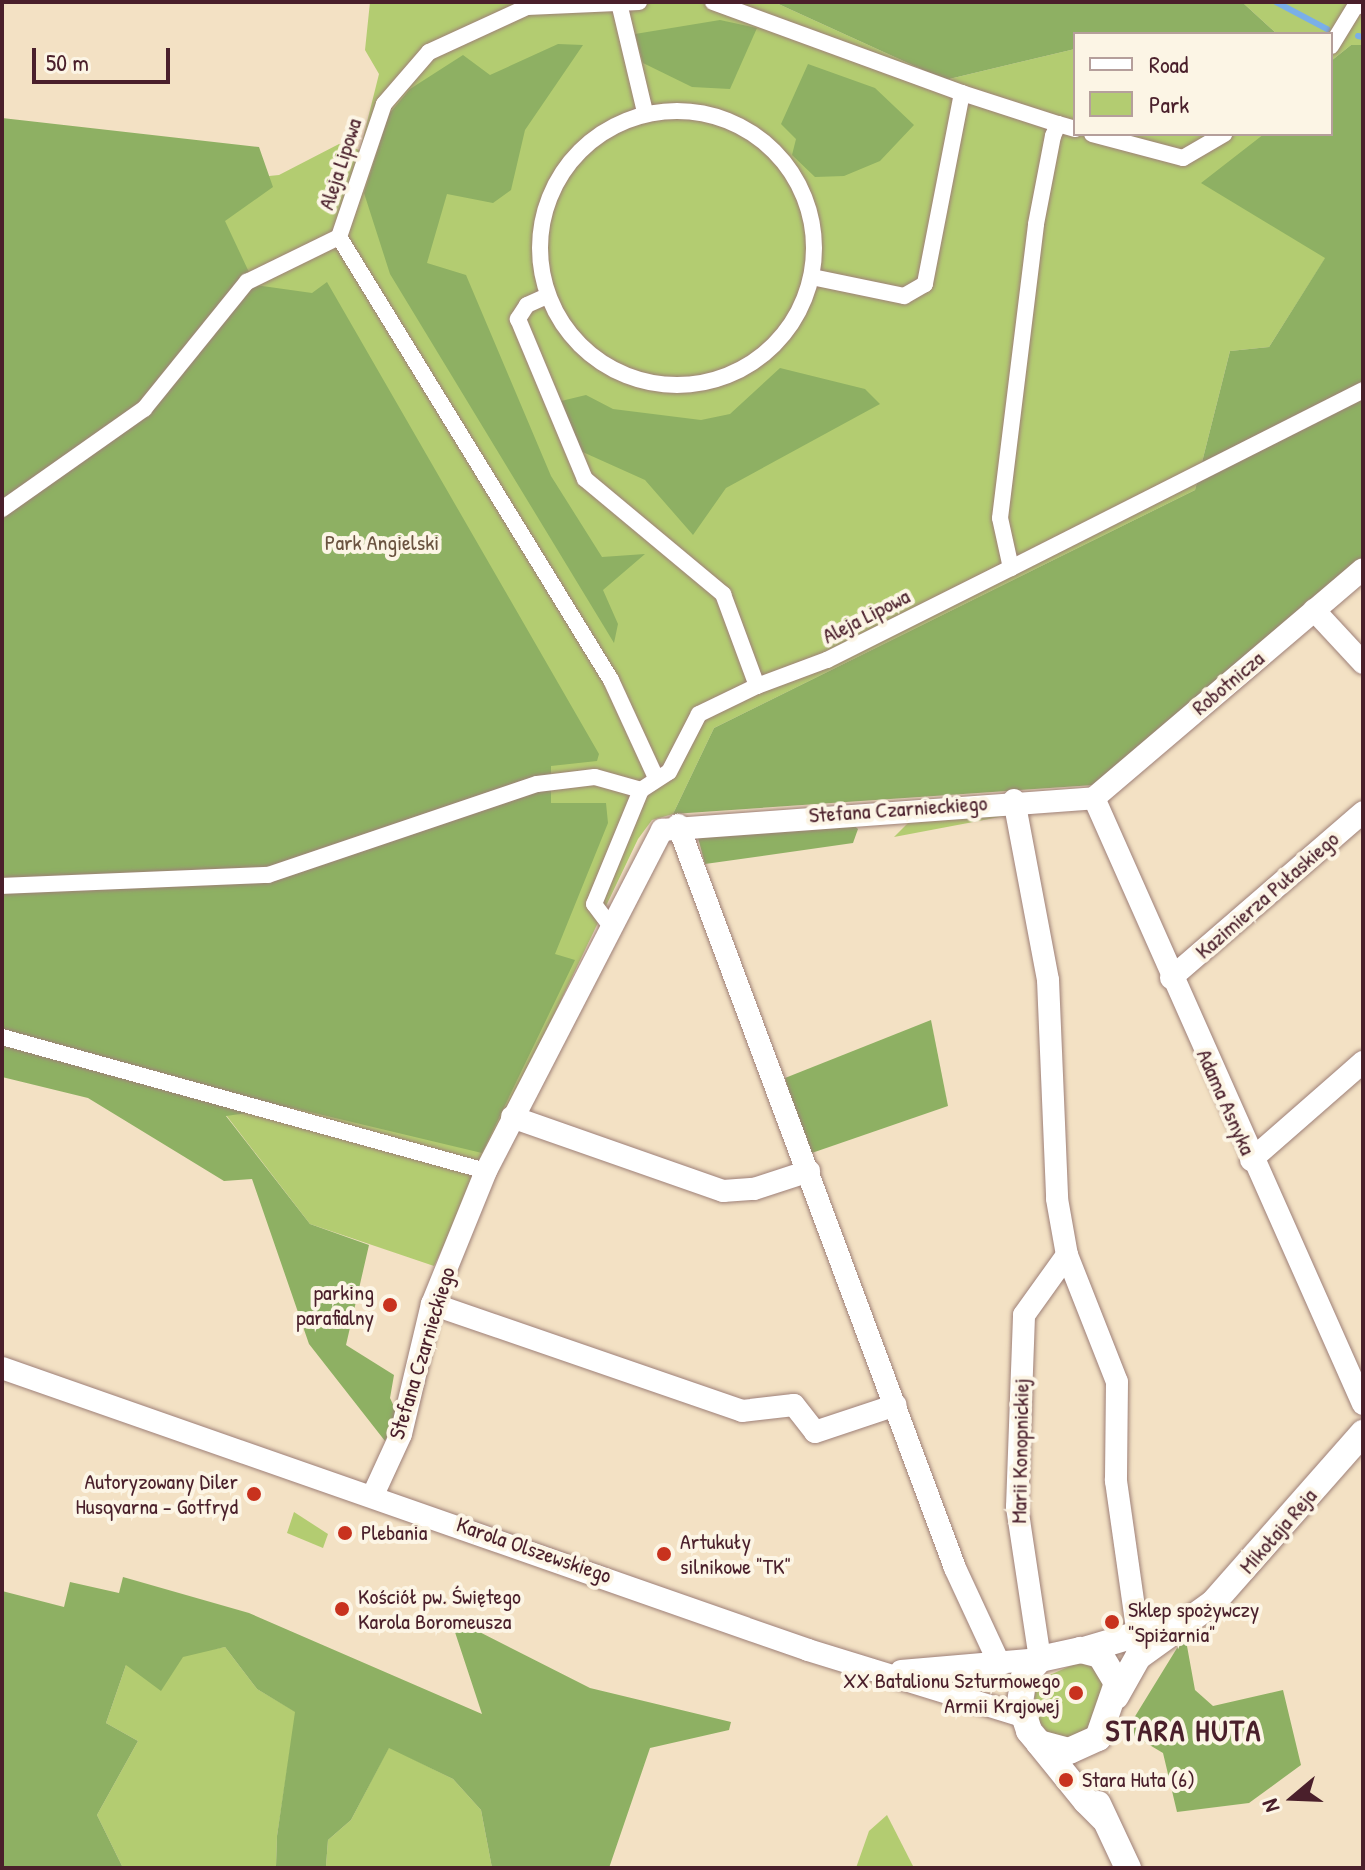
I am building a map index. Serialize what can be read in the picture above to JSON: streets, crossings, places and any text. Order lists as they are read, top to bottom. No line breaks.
{"streets":{"street":["Aleja Lipowa","Robotnicza","Stefana Czarnieckiego","Kazimierza Pułaskiego","Adama Asnyka","Marii Konopnickiej","Mikołaja Reja","Karola Olszewskiego"]},"crossings":[["Robotnicza","Adama Asnyka"],["Stefana Czarnieckiego","Marii Konopnickiej"],["Stefana Czarnieckiego","Mikołaja Reja"],["Stefana Czarnieckiego","Karola Olszewskiego"],["Kazimierza Pułaskiego","Adama Asnyka"],["Marii Konopnickiej","Karola Olszewskiego"]],"districts":["STARA HUTA"],"parks":["Park Angielski"],"places":["parking parafialny","Autoryzowany Diler Husqvarna - Gotfryd","Plebania","Artukuły silnikowe \"TK\"","Kościół pw. Świętego Karola Boromeusza","Sklep spożywczy \"Spiżarnia\"","XX Batalionu Szturmowego Armii Krajowej","Stara Huta (6)"],"legend":["Road","Park"],"scale_bar":"50 m","north":"left"}
